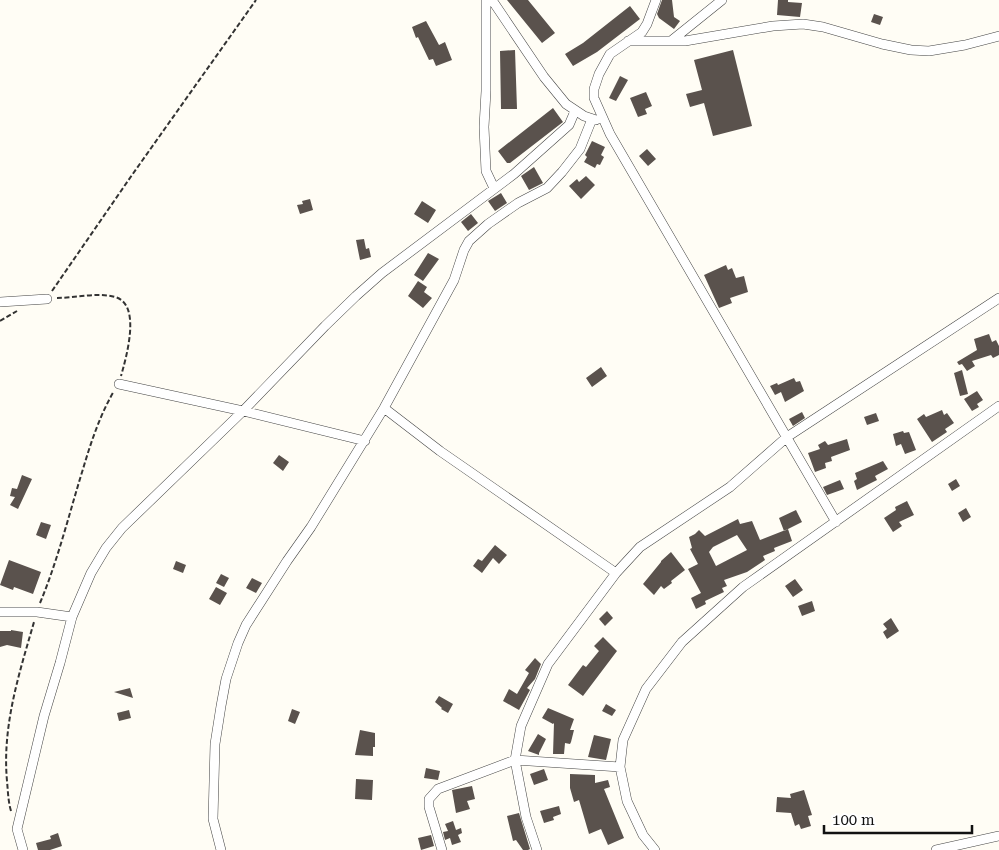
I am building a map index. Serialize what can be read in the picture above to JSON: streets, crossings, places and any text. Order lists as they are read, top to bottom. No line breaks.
{"scale_bar":"100 m"}
